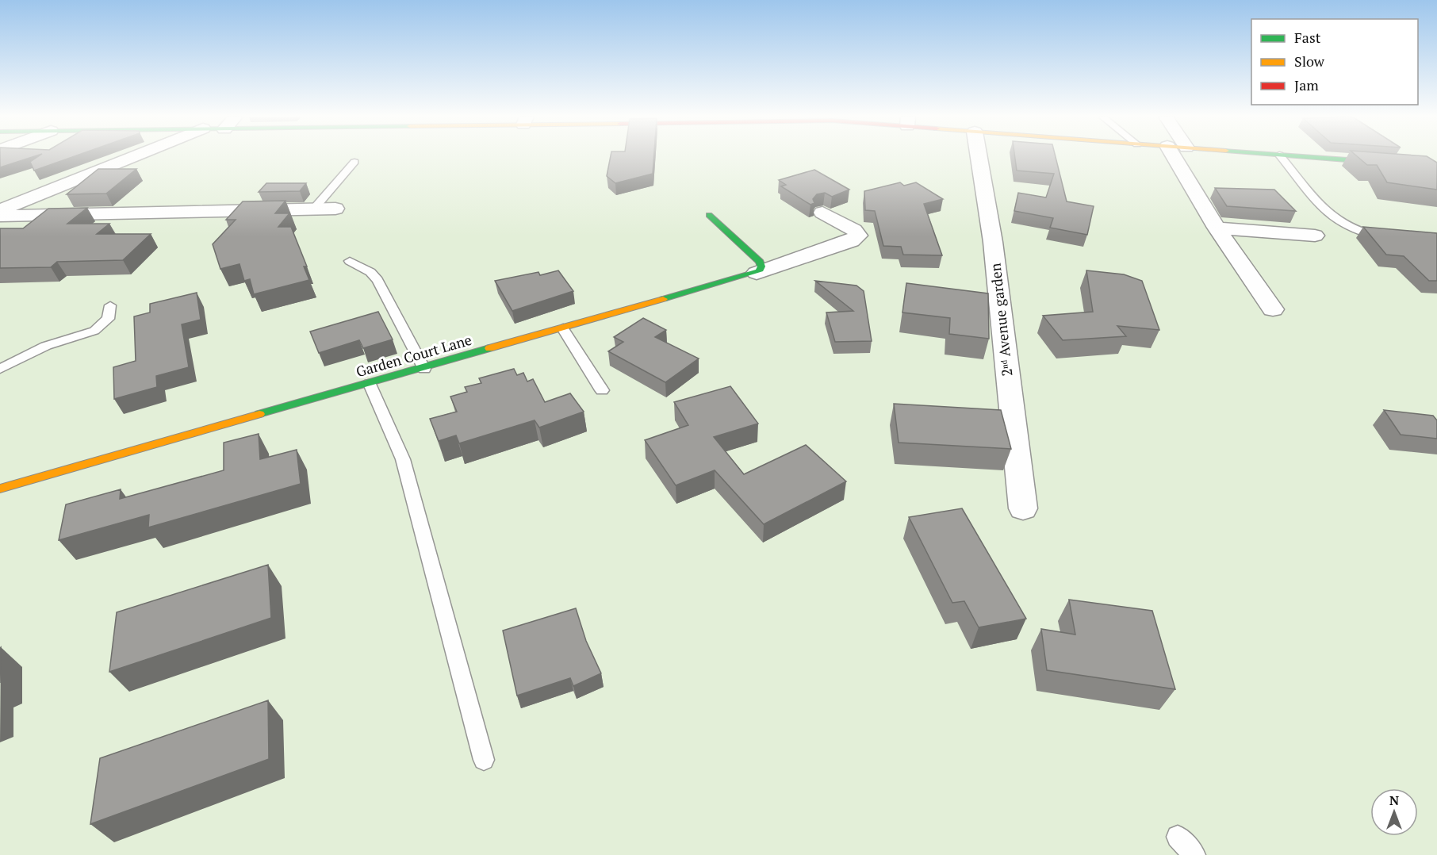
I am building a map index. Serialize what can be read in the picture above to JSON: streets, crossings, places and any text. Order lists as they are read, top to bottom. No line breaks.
{"streets":{"street":["2ⁿᵈ Avenue garden","Garden Court Lane"]},"legend":["Fast","Slow","Jam"],"north":"top"}
